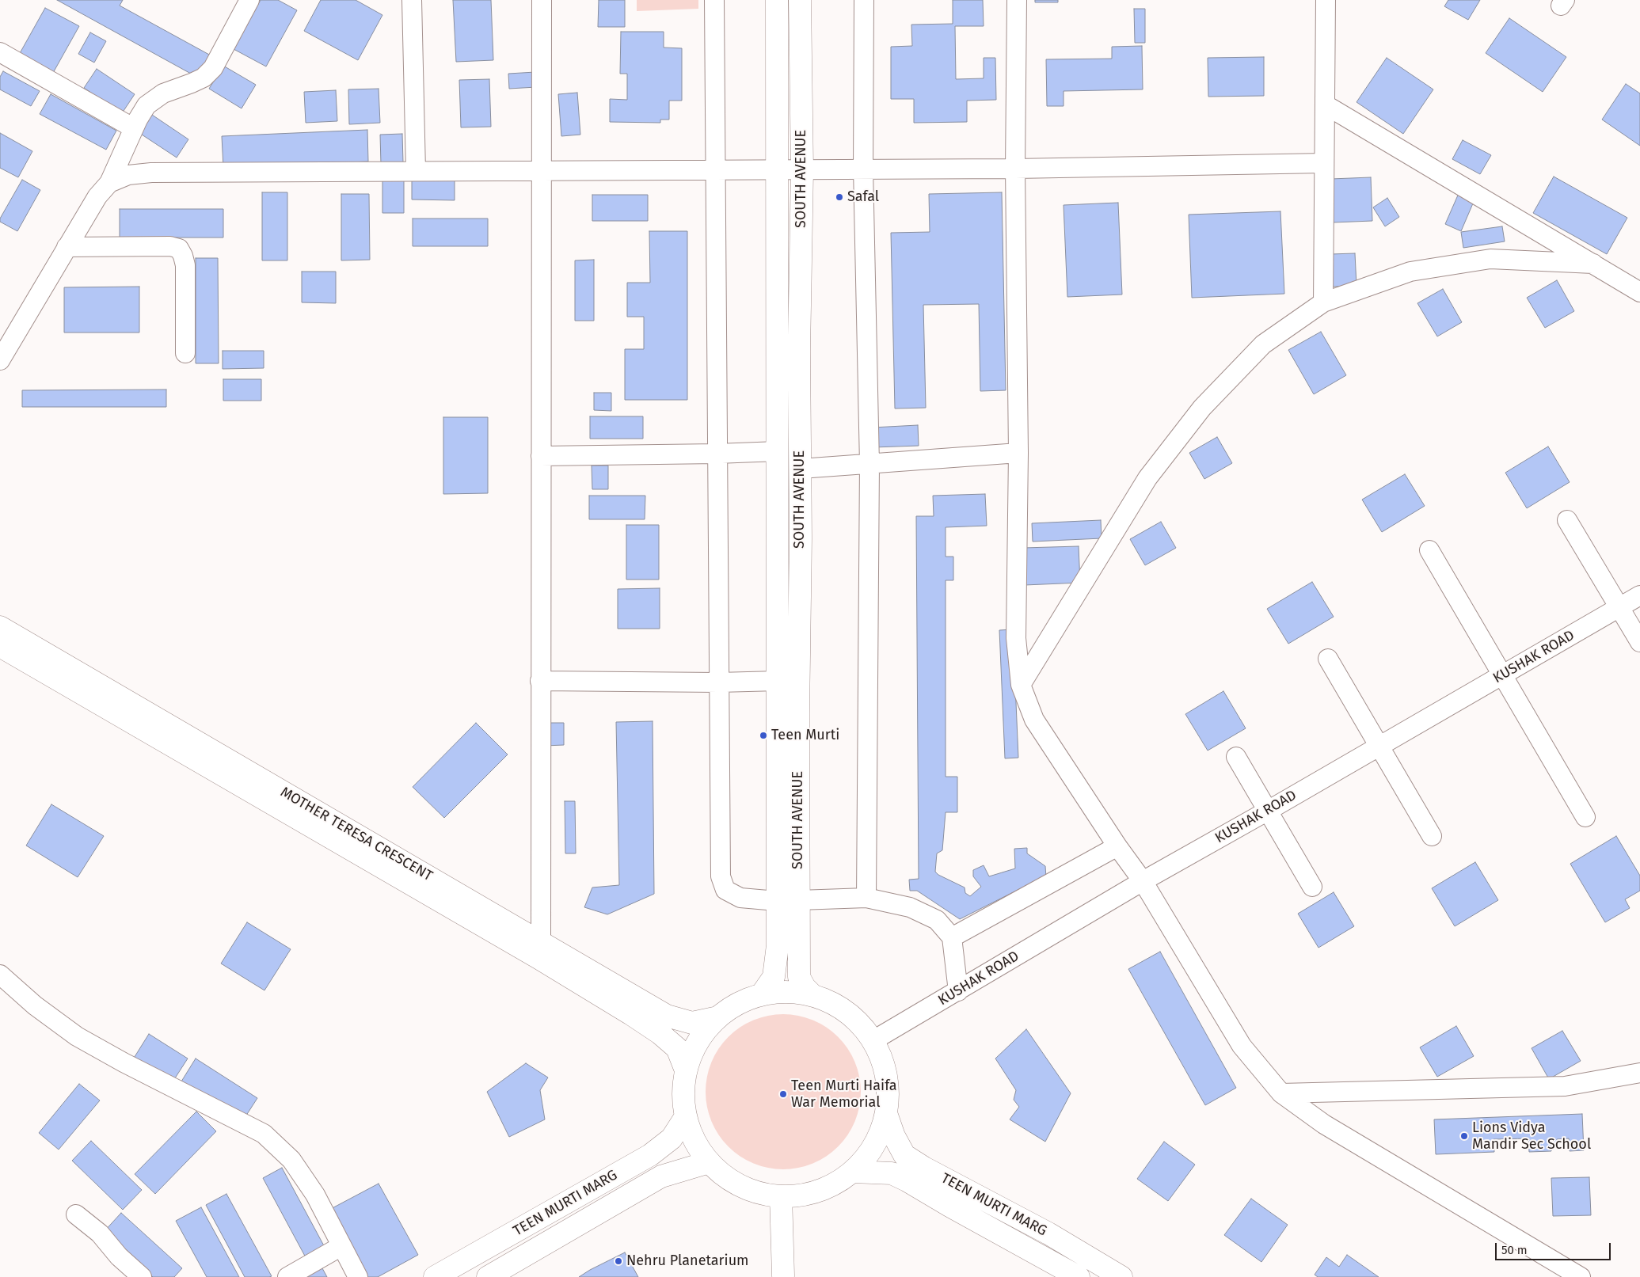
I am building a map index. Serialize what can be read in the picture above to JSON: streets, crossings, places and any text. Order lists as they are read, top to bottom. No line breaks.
{"streets":{"main road":["SOUTH AVENUE","MOTHER TERESA CRESCENT","TEEN MURTI MARG"],"street":["KUSHAK ROAD"]},"places":["Safal","Teen Murti","Teen Murti Haifa War Memorial","Lions Vidya Mandir Sec School","Nehru Planetarium"],"scale_bar":"50 m"}
